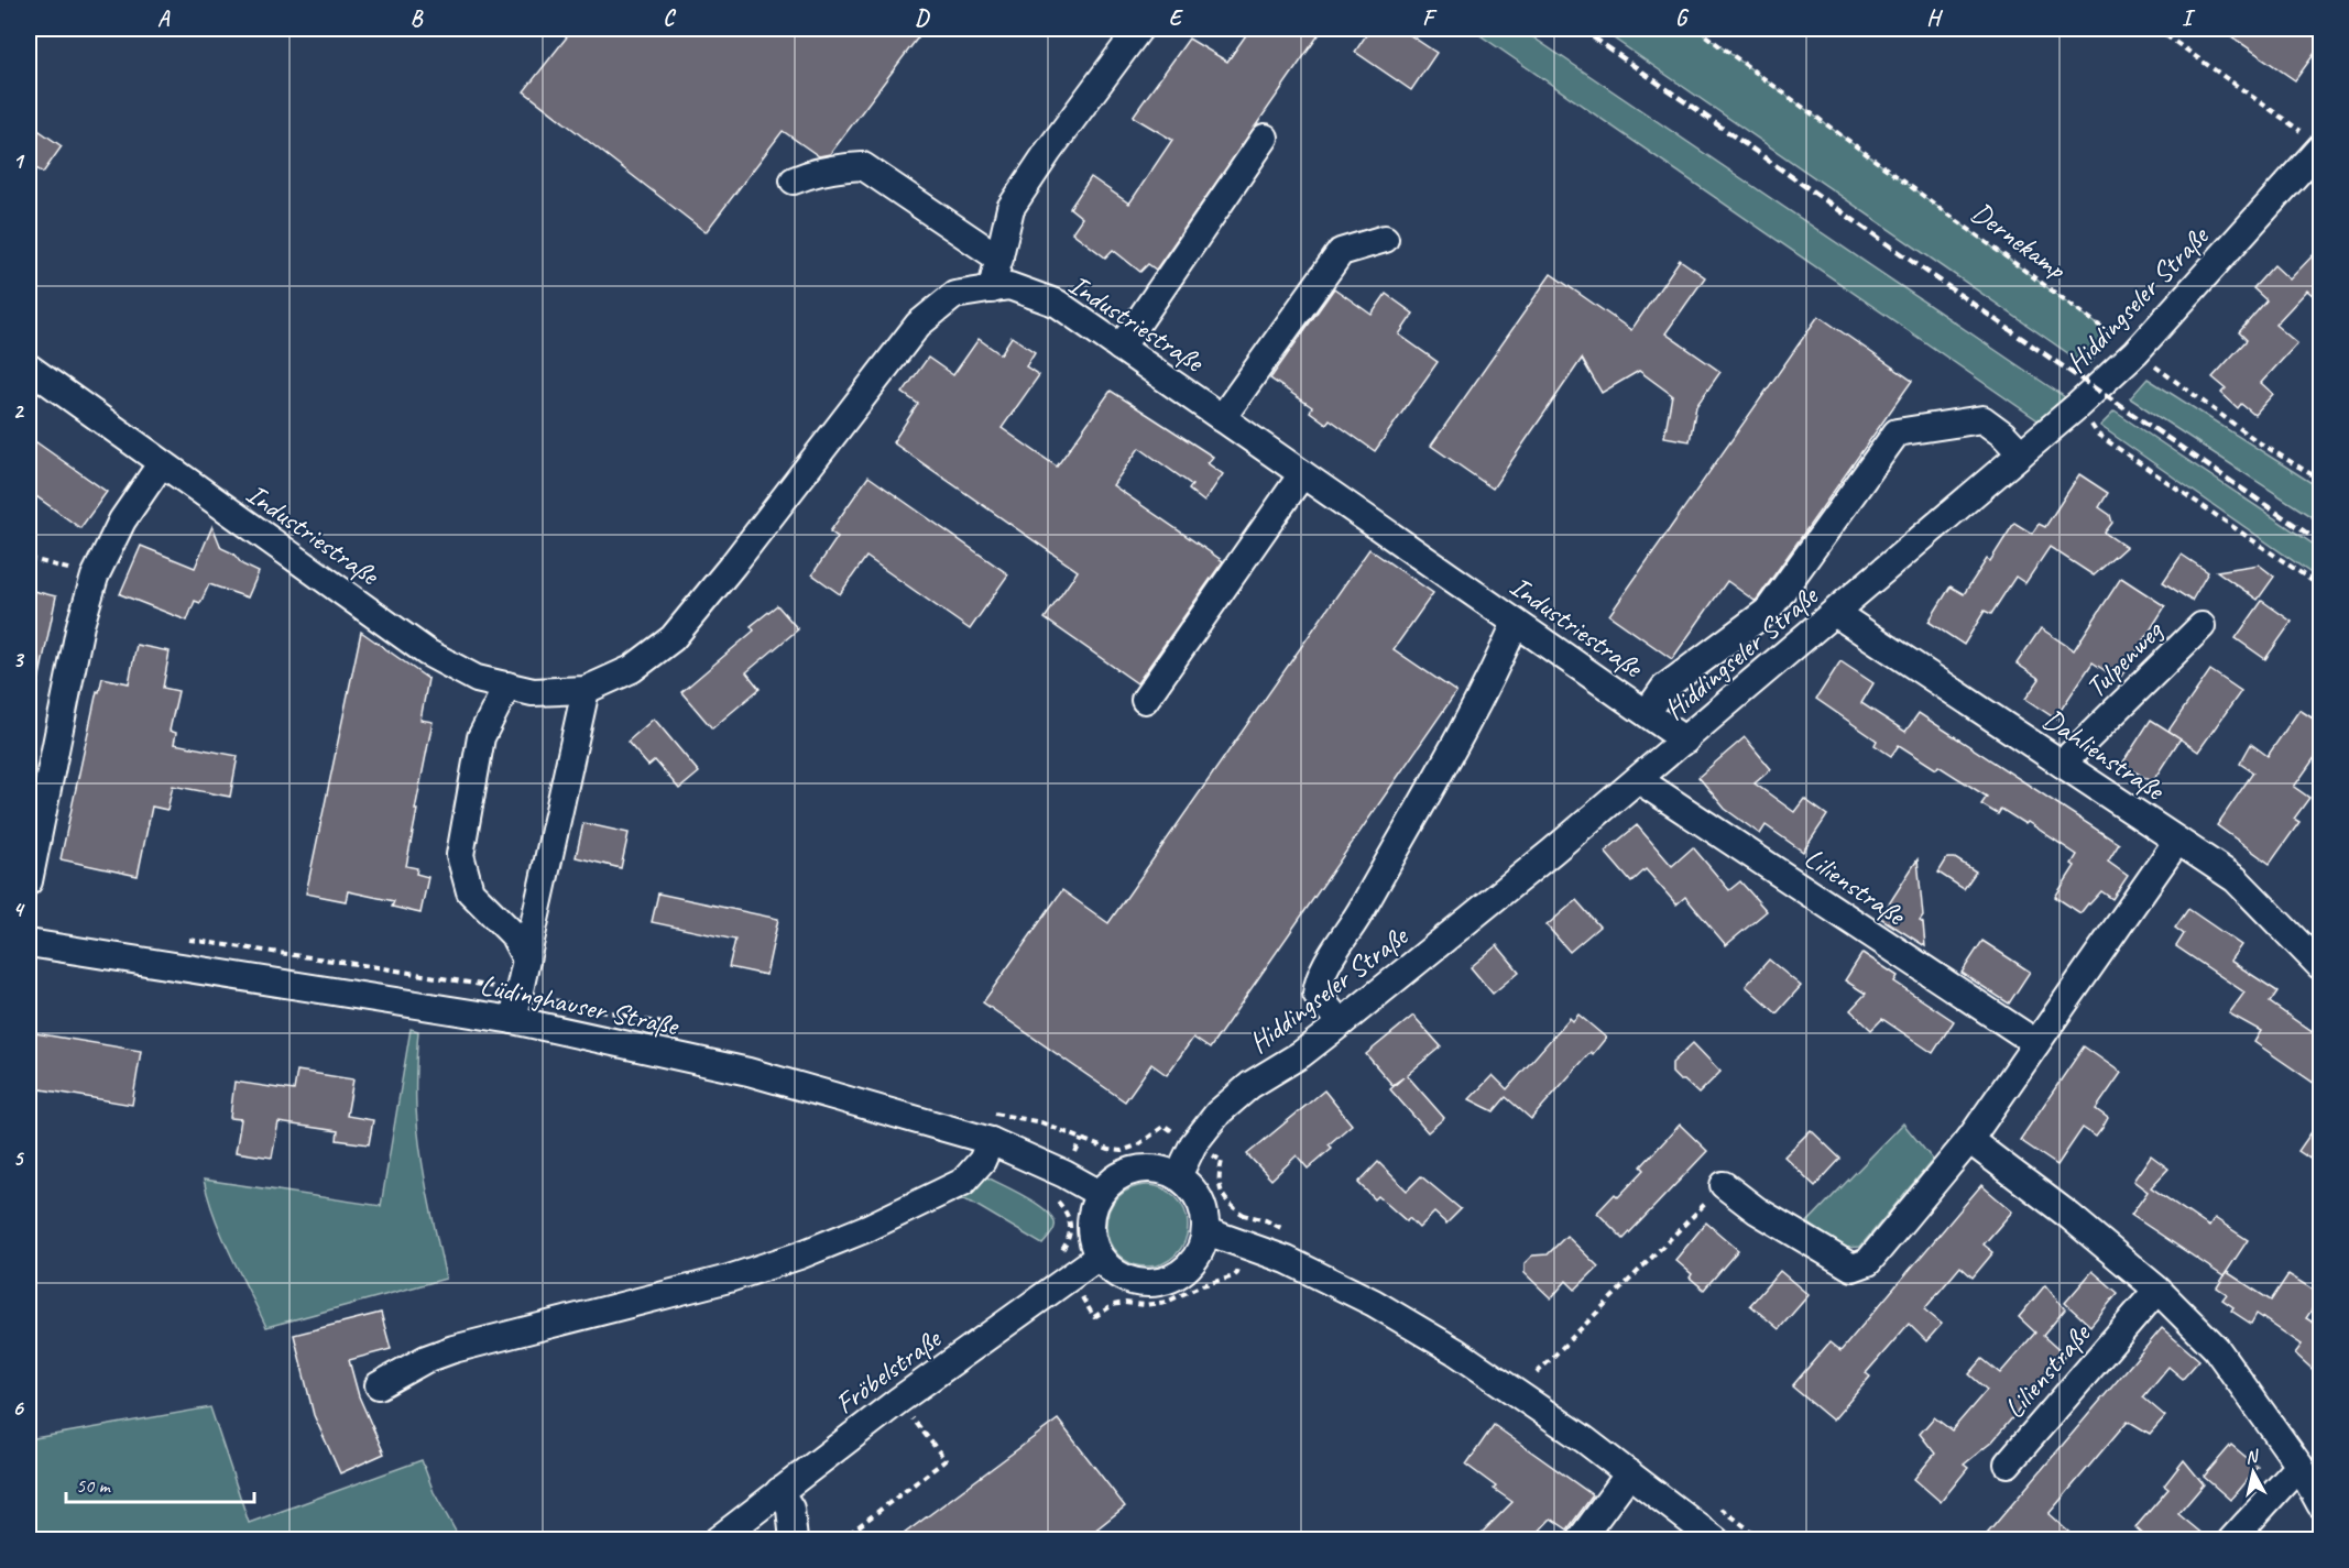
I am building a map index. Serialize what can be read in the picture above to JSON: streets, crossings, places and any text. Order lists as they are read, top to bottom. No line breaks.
{"streets":{"street":["Hiddingseler Straße","Industriestraße","Tulpenweg","Dahlienstraße","Lilienstraße","Lüdinghauser Straße","Fröbelstraße"],"path":["Dernekamp"]},"crossings":[["Dernekamp","Hiddingseler Straße"],["Hiddingseler Straße","Industriestraße"],["Hiddingseler Straße","Dahlienstraße"],["Hiddingseler Straße","Lilienstraße"],["Hiddingseler Straße","Lüdinghauser Straße"],["Hiddingseler Straße","Fröbelstraße"],["Tulpenweg","Dahlienstraße"],["Lüdinghauser Straße","Fröbelstraße"]],"scale_bar":"50 m","north":"top","grid":{"columns":["A","B","C","D","E","F","G","H","I"],"rows":["1","2","3","4","5","6"]}}
